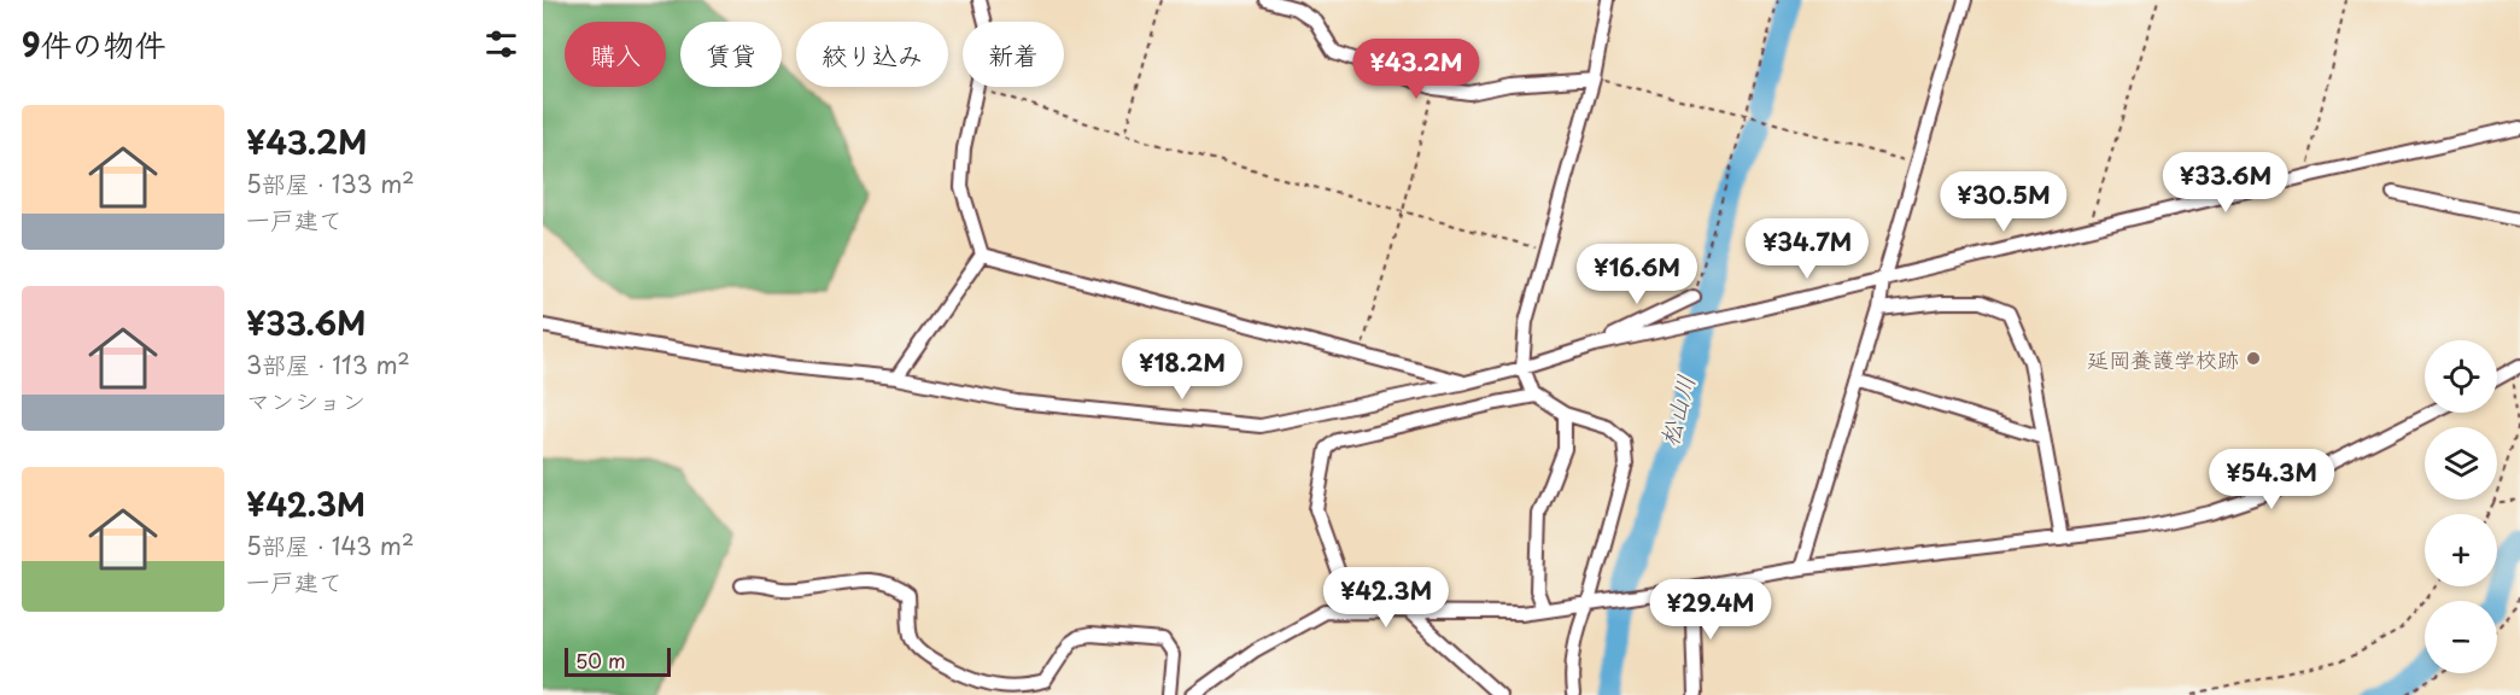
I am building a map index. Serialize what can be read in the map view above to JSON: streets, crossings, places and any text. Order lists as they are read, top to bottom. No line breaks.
{"water":["松山川"],"places":["延岡養護学校跡"],"scale_bar":"50 m","page":{"heading":"9件の物件","chip":["購入","賃貸","絞り込み","新着"],"price":["¥43.2M","¥33.6M","¥30.5M","¥34.7M","¥16.6M","¥18.2M","¥54.3M","¥42.3M","¥29.4M"],"list":[{"name":"¥43.2M","note":"5部屋 · 133 m² · 一戸建て"},{"name":"¥33.6M","note":"3部屋 · 113 m² · マンション"},{"name":"¥42.3M","note":"5部屋 · 143 m² · 一戸建て"}],"map_buttons":["+","−"],"scale":"50 m"}}
